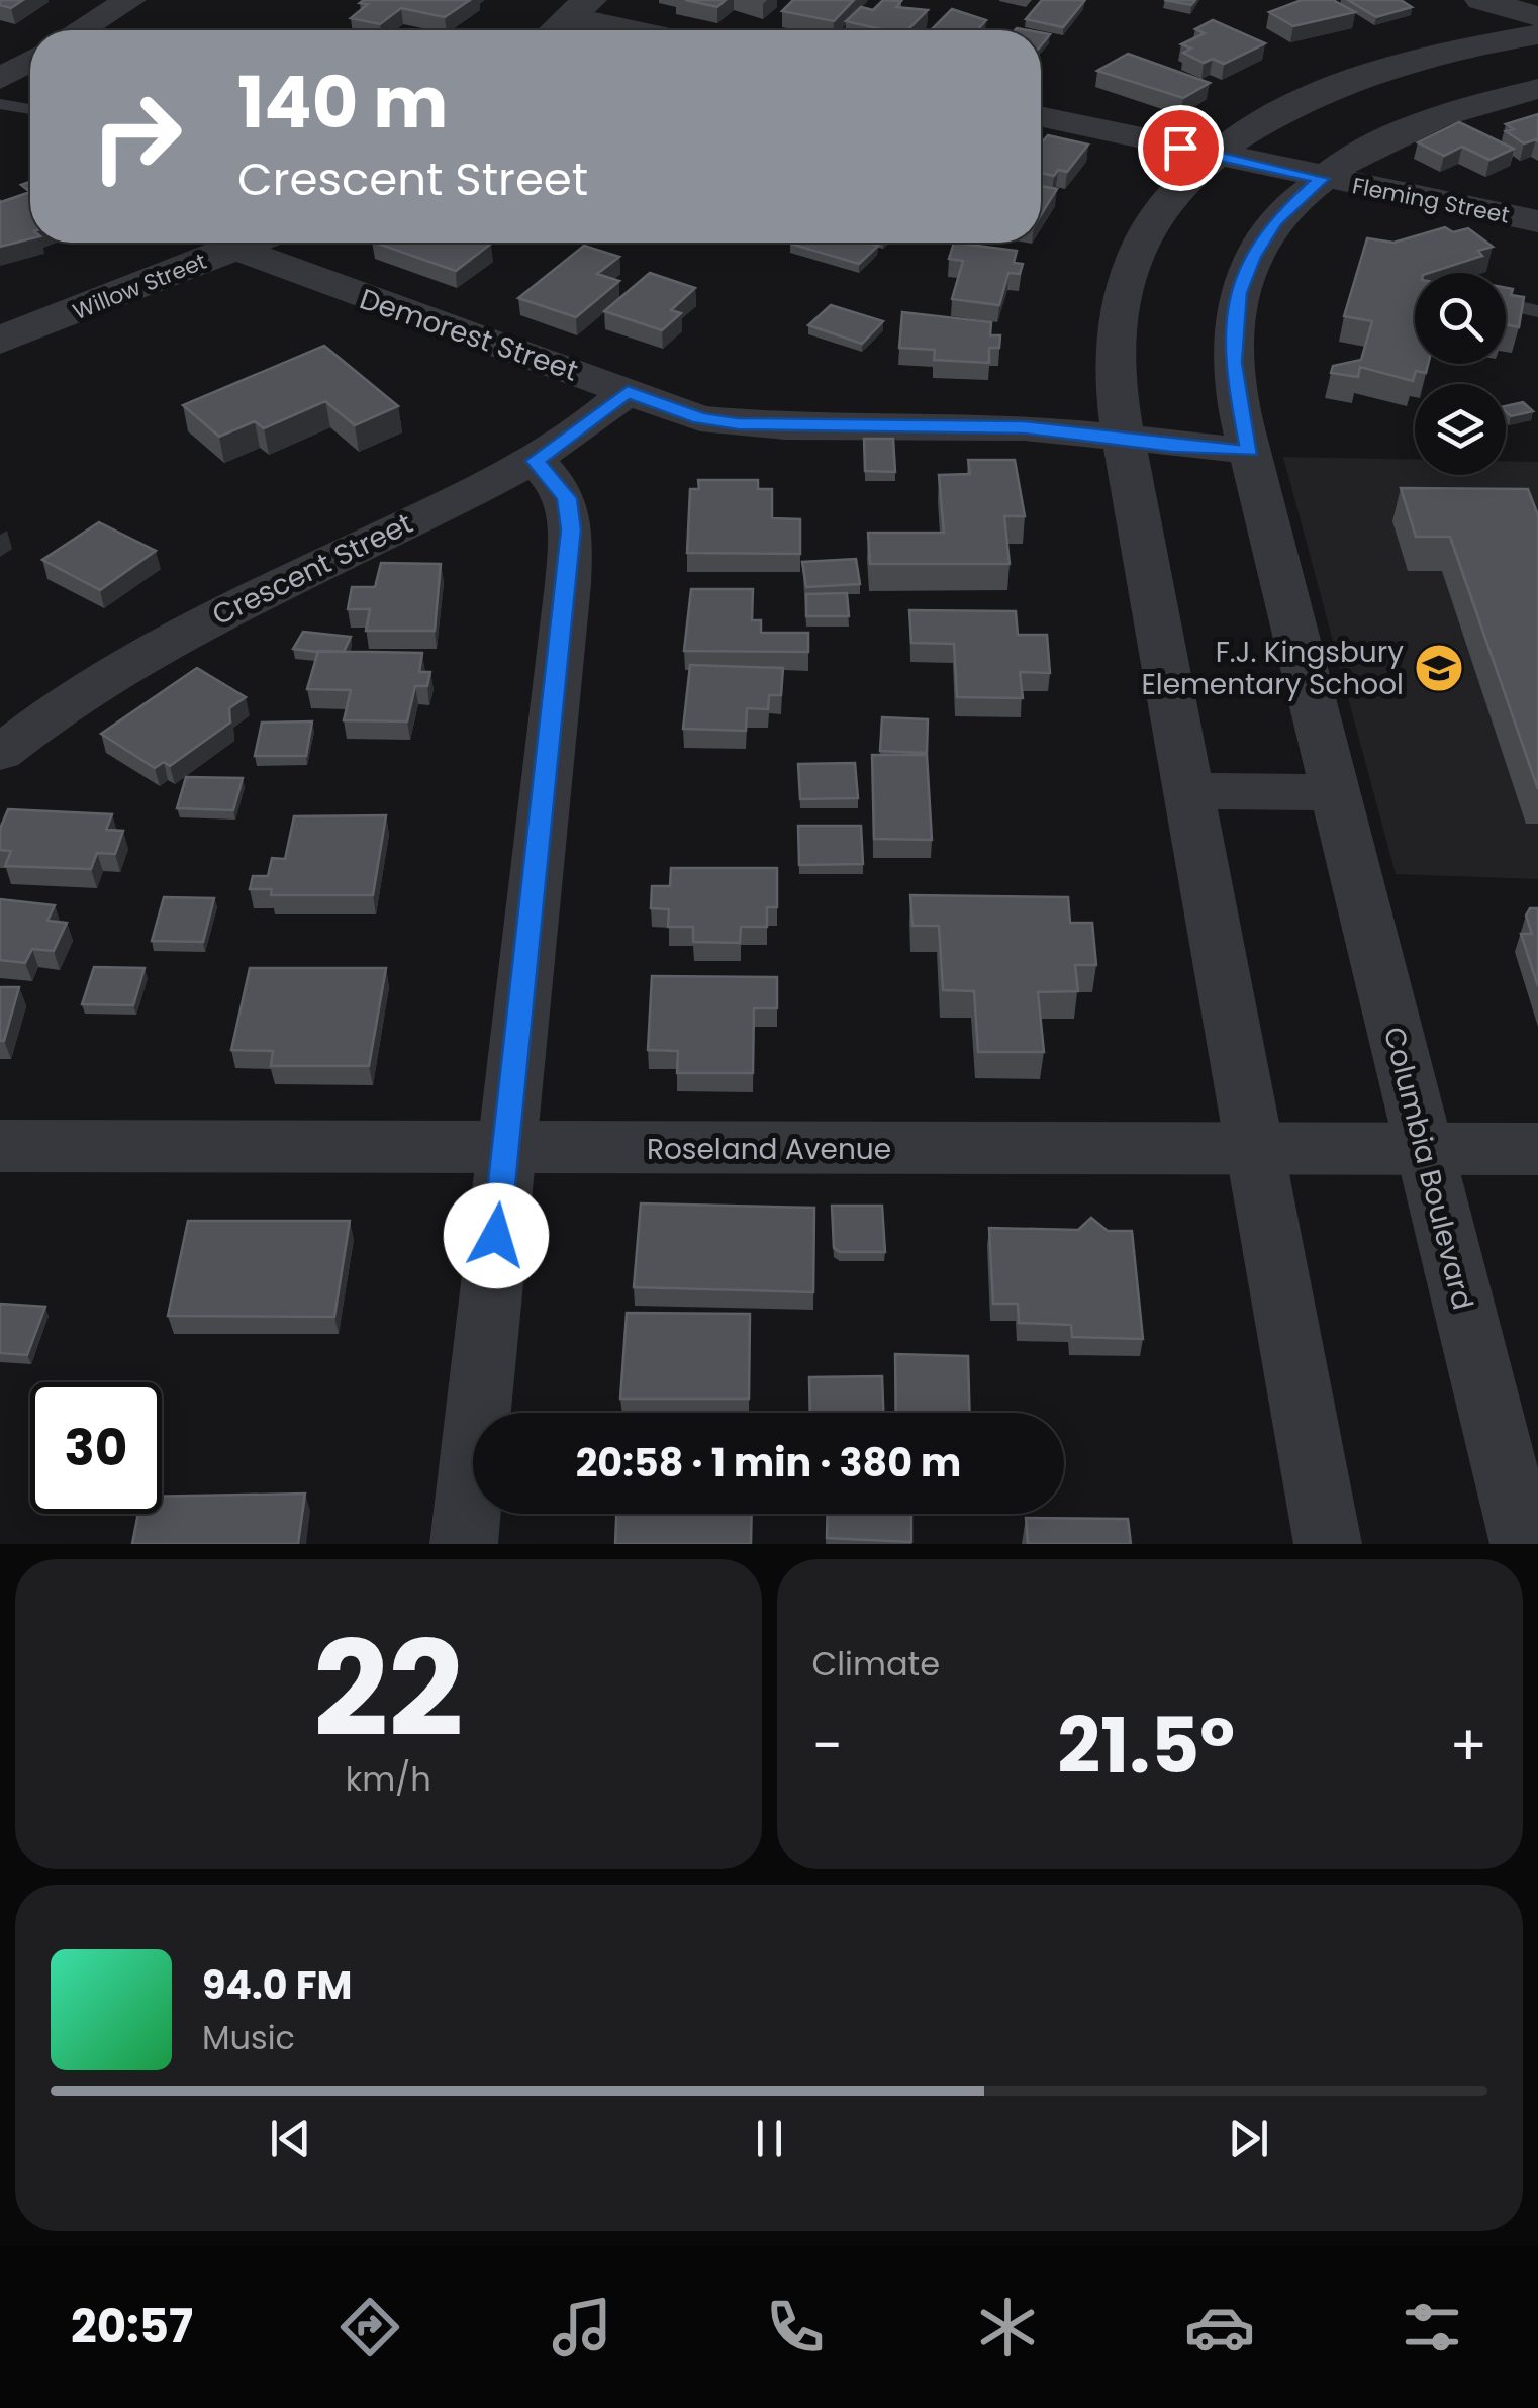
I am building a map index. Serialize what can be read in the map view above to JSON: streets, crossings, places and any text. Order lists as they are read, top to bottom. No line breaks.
{"streets":{"street":["Fleming Street","Willow Street","Demorest Street","Crescent Street","Roseland Avenue","Columbia Boulevard"]},"crossings":[["Fleming Street","Columbia Boulevard"],["Willow Street","Demorest Street"],["Demorest Street","Crescent Street"],["Demorest Street","Columbia Boulevard"],["Roseland Avenue","Columbia Boulevard"]],"places":{"school or university":["F.J. Kingsbury Elementary School"]},"page":{"turn":["140 m","Crescent Street"],"limit":"30","trip":"20:58 · 1 min · 380 m","tile":[["22","km/h"],"Climate"],"heat":["−","21.5°","+"],"song":["94.0 FM","Music"],"tabs":"20:57"}}
